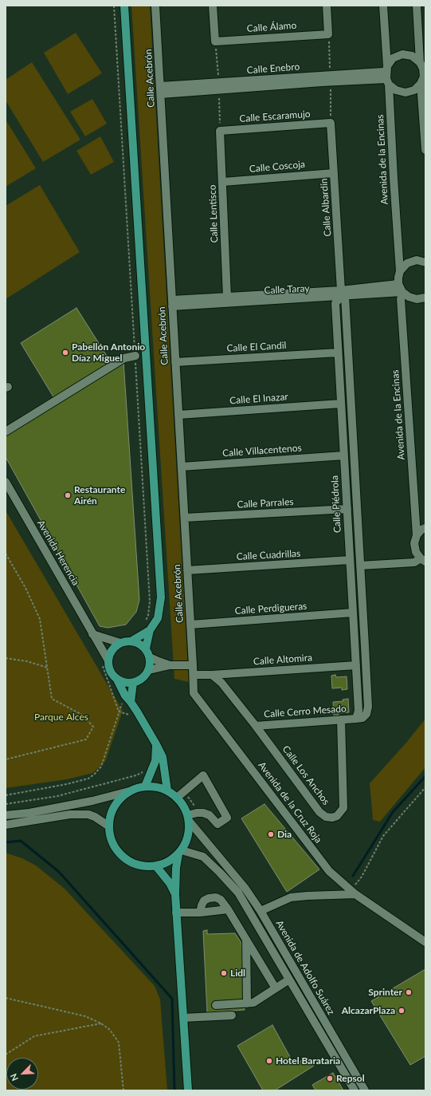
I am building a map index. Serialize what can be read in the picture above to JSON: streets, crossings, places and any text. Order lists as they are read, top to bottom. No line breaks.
{"streets":{"street":["Calle Álamo","Calle Enebro","Calle Acebrón","Calle Escaramujo","Avenida de la Encinas","Calle Coscoja","Calle Albardín","Calle Lentisco","Calle Taray","Calle El Candil","Calle El Inazar","Calle Villacentenos","Calle Parrales","Calle Piédrola","Avenida Herencia","Calle Cuadrillas","Calle Perdigueras","Calle Altomira","Calle Cerro Mesado","Calle Los Anchos","Avenida de la Cruz Roja","Avenida de Adolfo Suárez"]},"crossings":[["Calle Enebro","Calle Acebrón"],["Calle Enebro","Avenida de la Encinas"],["Calle Acebrón","Calle Taray"],["Calle Acebrón","Calle El Candil"],["Calle Acebrón","Calle El Inazar"],["Calle Acebrón","Calle Villacentenos"],["Calle Acebrón","Calle Parrales"],["Calle Acebrón","Calle Cuadrillas"],["Calle Acebrón","Calle Perdigueras"],["Calle Acebrón","Avenida de la Cruz Roja"],["Calle Escaramujo","Calle Albardín"],["Calle Escaramujo","Calle Lentisco"],["Avenida de la Encinas","Calle Taray"],["Calle Coscoja","Calle Albardín"],["Calle Coscoja","Calle Lentisco"],["Calle Albardín","Calle Taray"],["Calle Albardín","Calle Piédrola"],["Calle Albardín","Calle Cerro Mesado"],["Calle Lentisco","Calle Taray"],["Calle Taray","Calle Piédrola"],["Calle El Candil","Calle Piédrola"],["Calle El Inazar","Calle Piédrola"],["Calle Villacentenos","Calle Piédrola"],["Calle Parrales","Calle Piédrola"],["Calle Piédrola","Calle Cuadrillas"],["Calle Piédrola","Calle Perdigueras"],["Calle Piédrola","Calle Altomira"],["Calle Piédrola","Calle Cerro Mesado"],["Calle Altomira","Calle Los Anchos"],["Calle Cerro Mesado","Calle Los Anchos"]],"parks":["Parque Alces"],"places":["Pabellón Antonio Díaz Miguel","Restaurante Airén","Dia","Lidl","Sprinter","AlcazarPlaza","Hotel Barataria","Repsol"],"north":"bottom left"}
